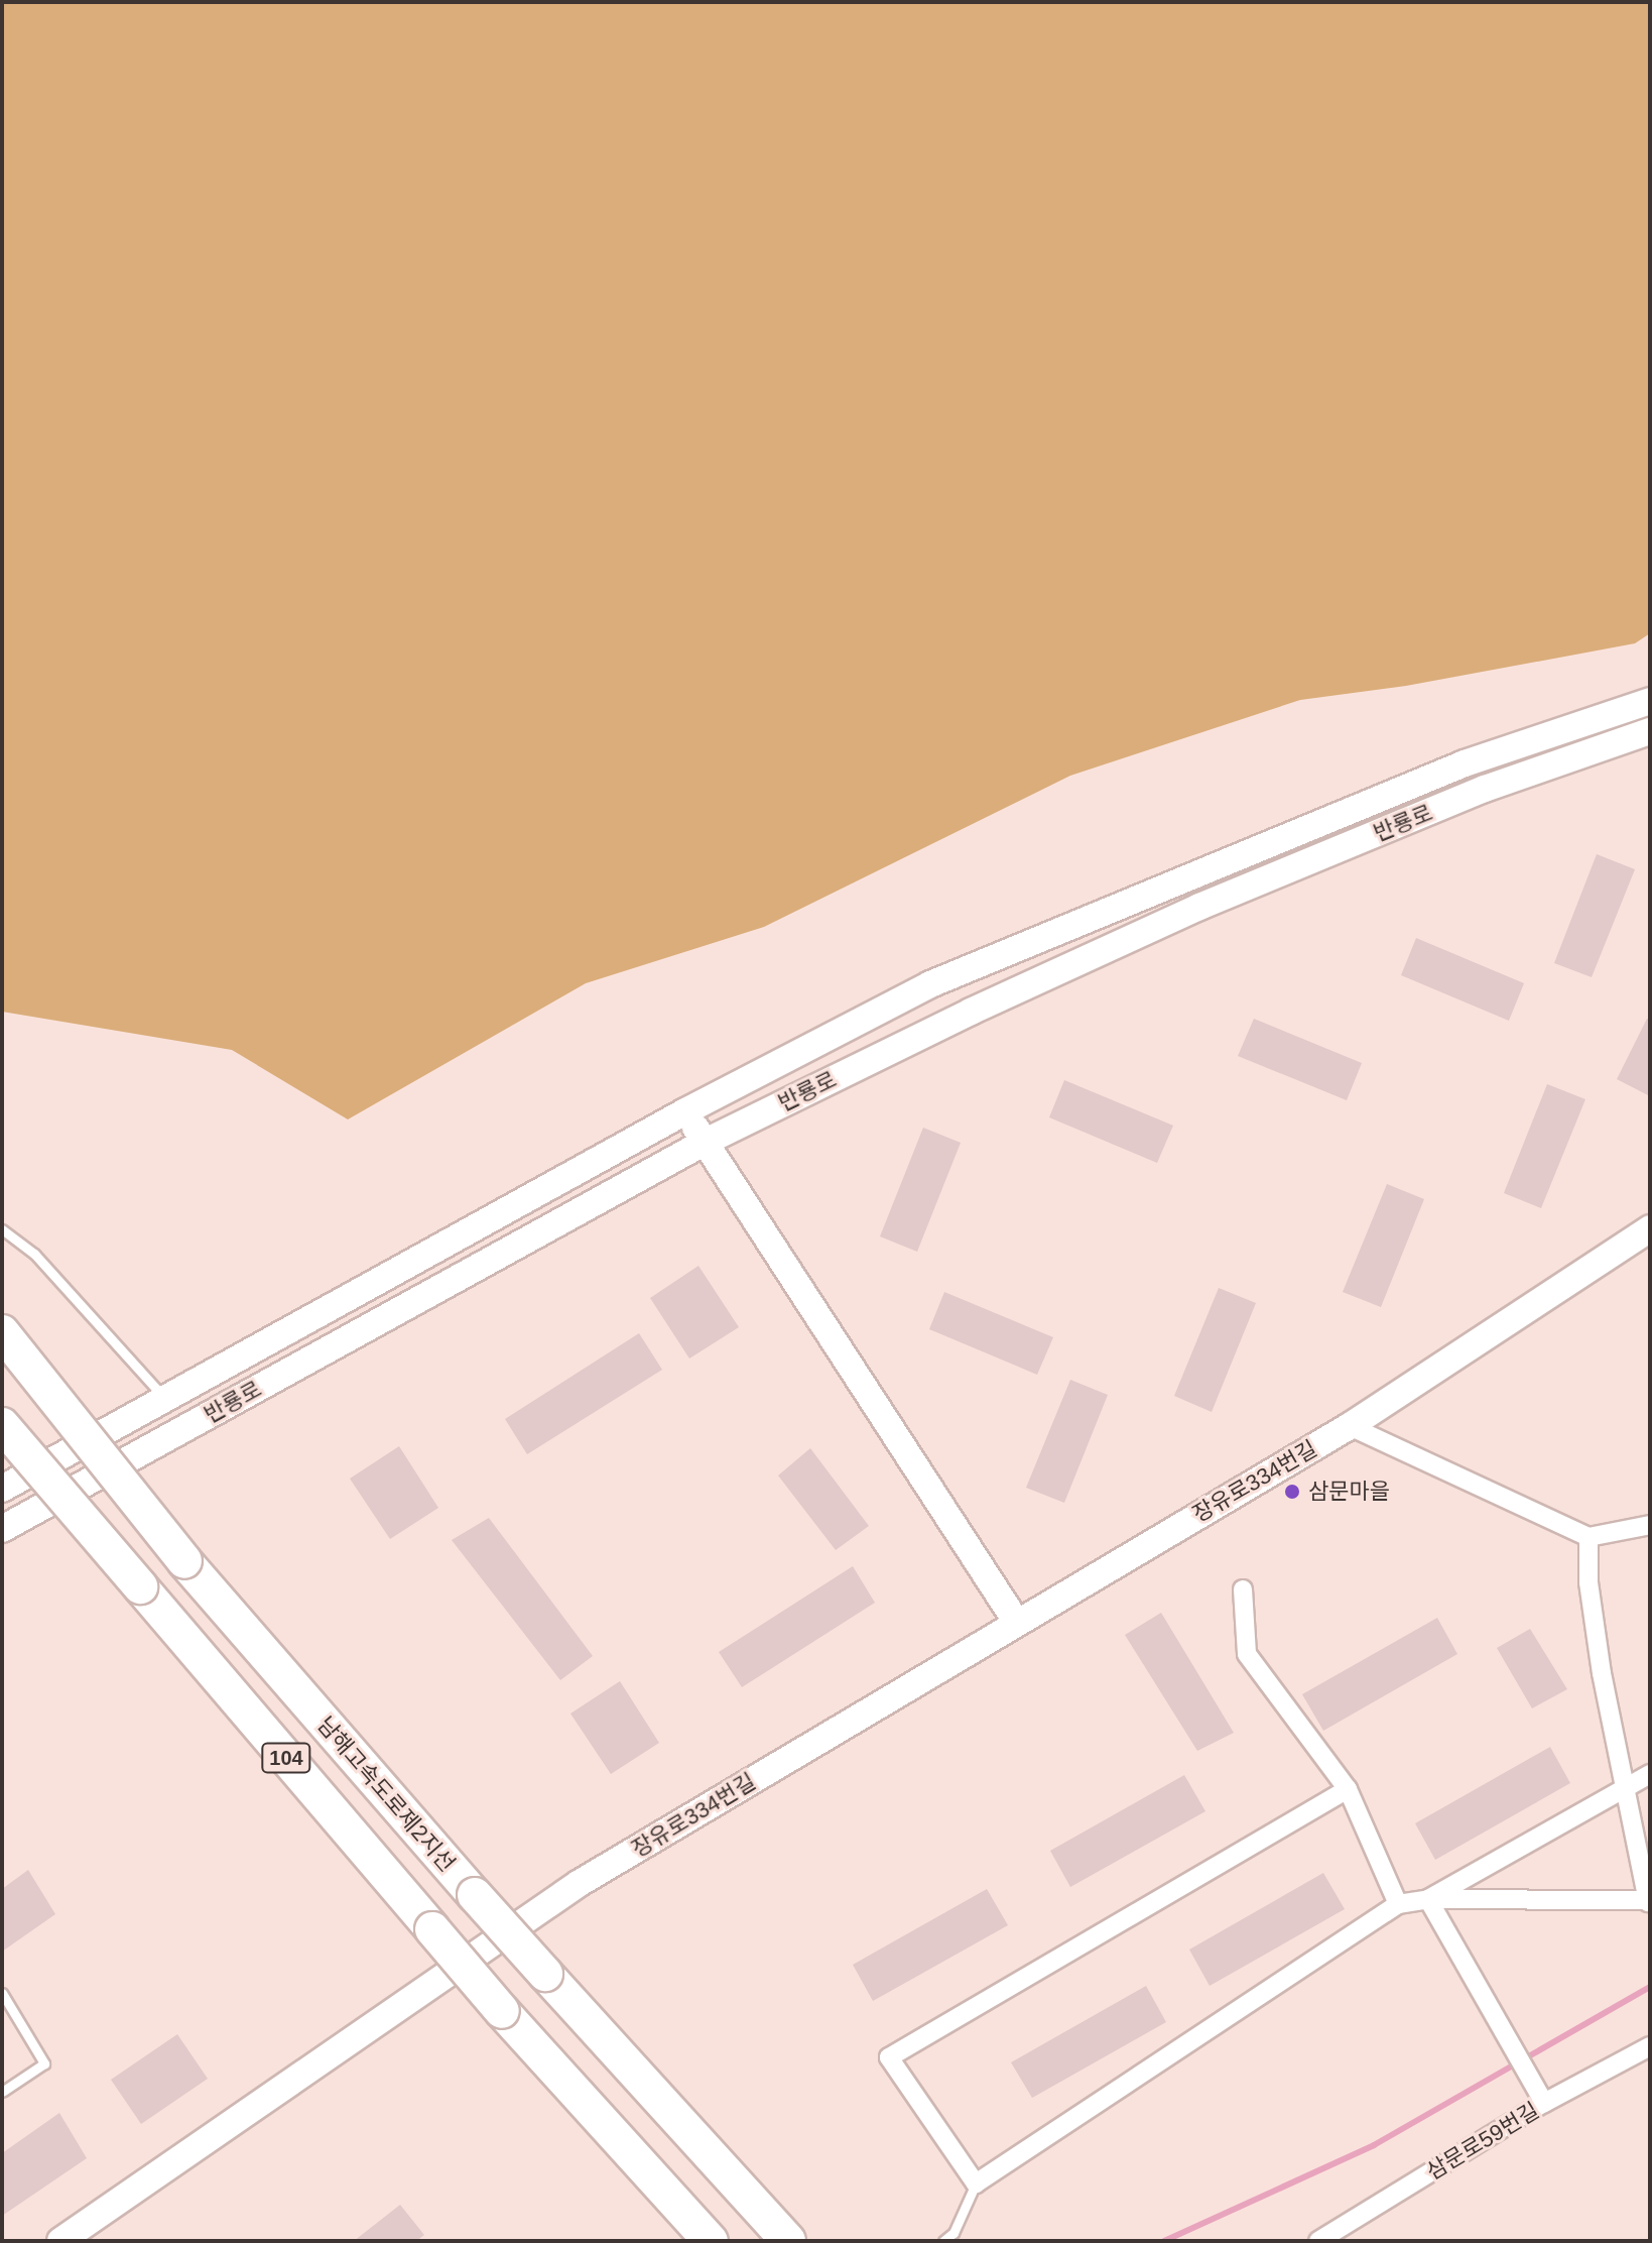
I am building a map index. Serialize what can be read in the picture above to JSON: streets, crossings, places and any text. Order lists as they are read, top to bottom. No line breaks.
{"streets":{"highway":["104","남해고속도로제2지선"],"street":["반룡로","장유로334번길","삼문로59번길"]},"places":["삼문마을"]}
